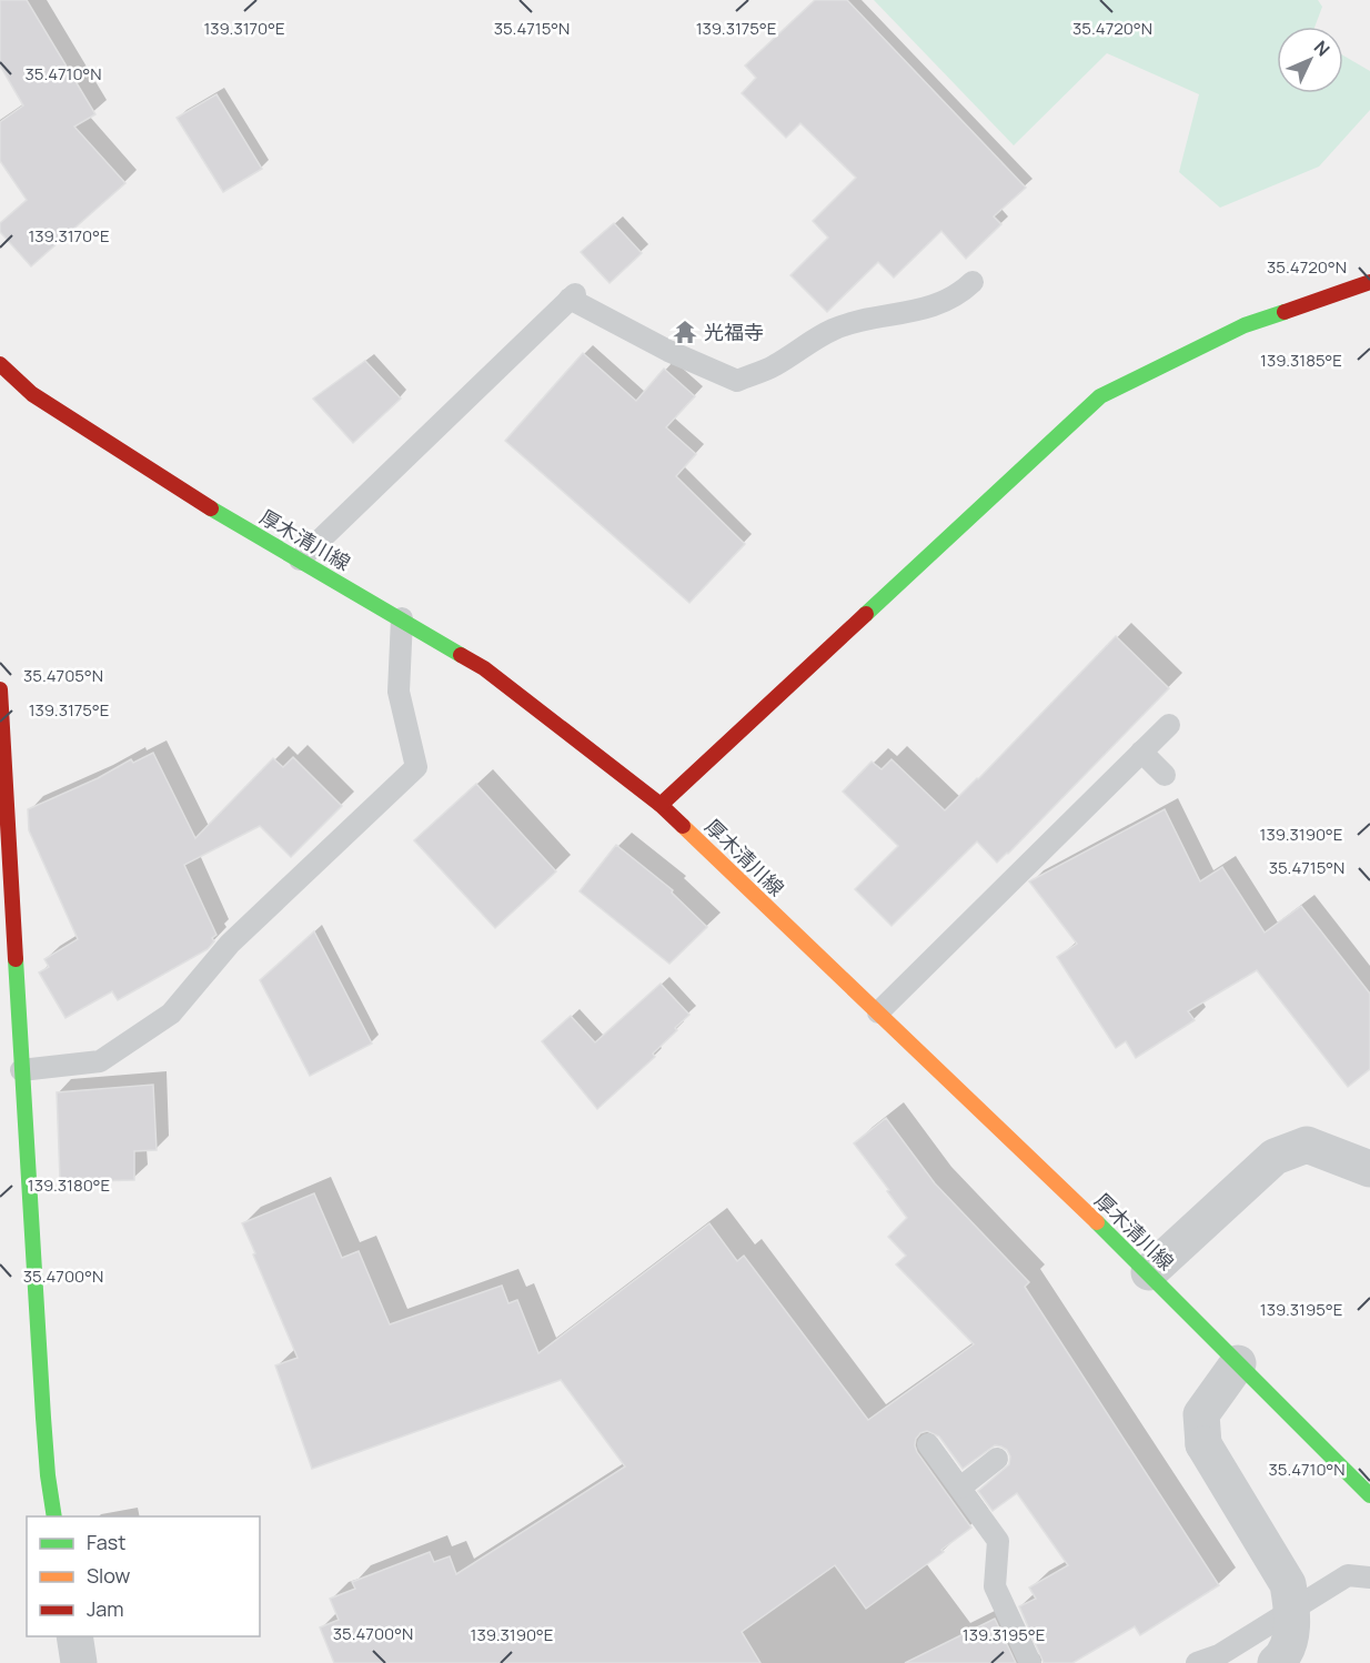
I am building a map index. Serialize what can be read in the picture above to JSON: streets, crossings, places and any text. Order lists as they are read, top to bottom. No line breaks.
{"streets":{"main road":["厚木清川線"]},"places":{"temple":["光福寺"]},"legend":["Fast","Slow","Jam"],"north":"top right","coordinates":["139.3170°E","139.3175°E","35.4715°N","35.4720°N","35.4710°N","139.3185°E","35.4705°N","139.3190°E","139.3180°E","35.4700°N","139.3195°E"]}
